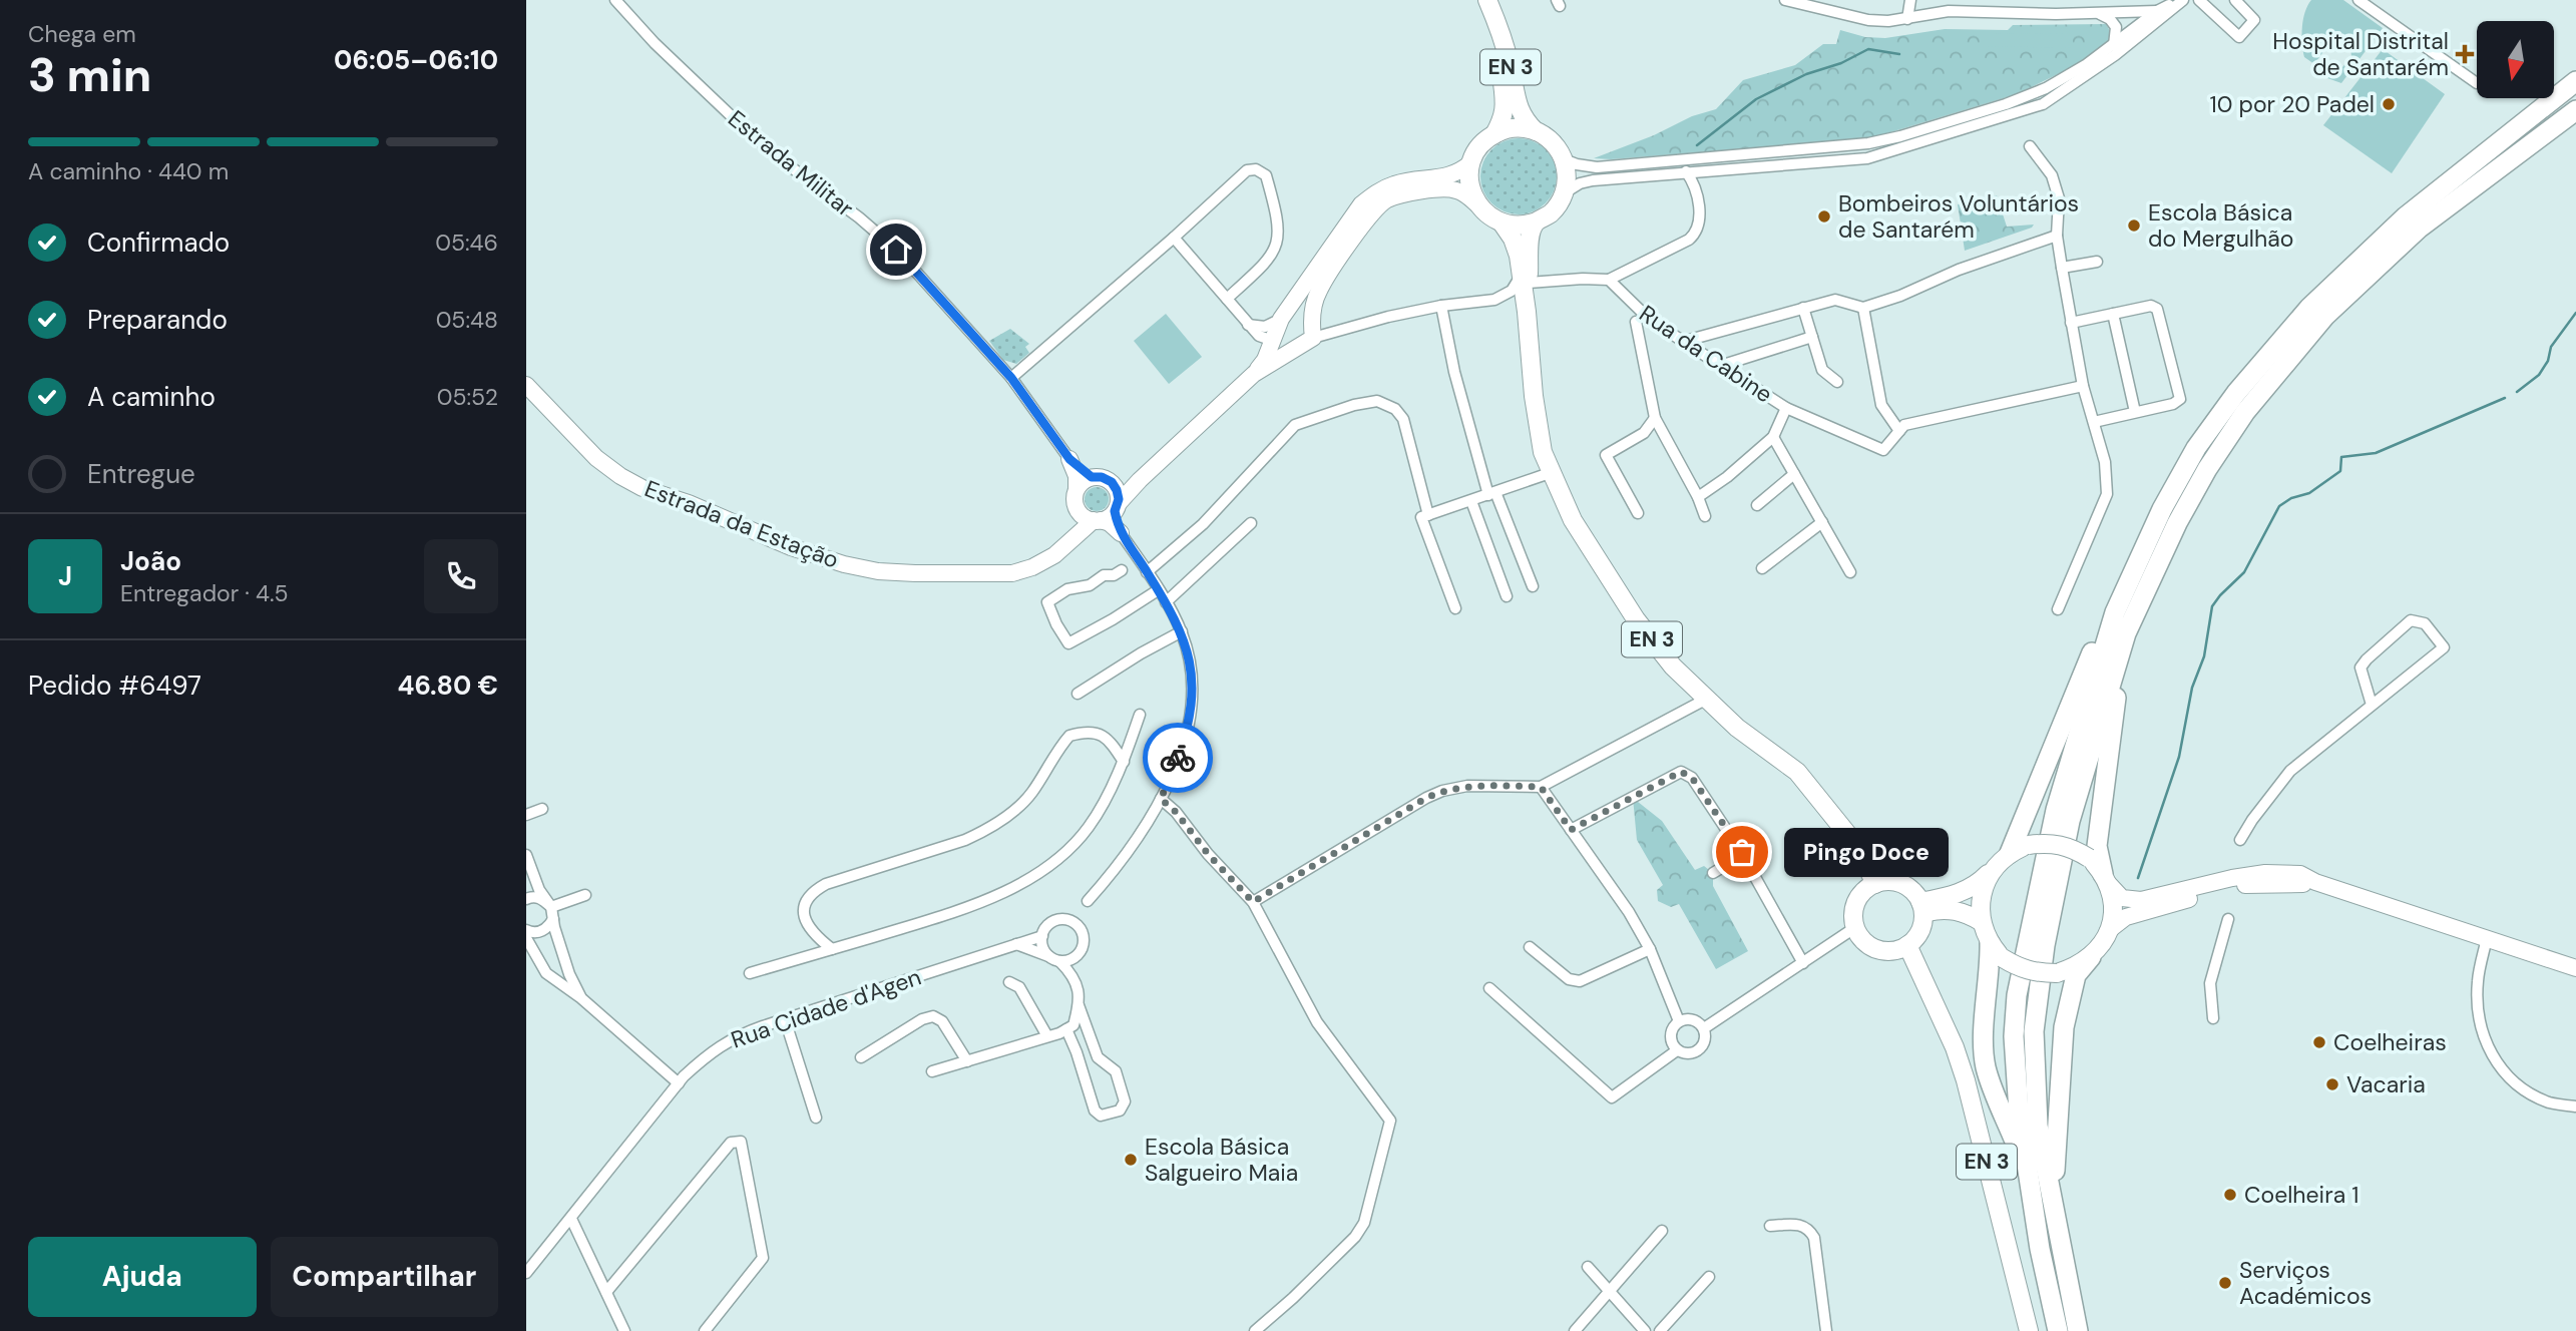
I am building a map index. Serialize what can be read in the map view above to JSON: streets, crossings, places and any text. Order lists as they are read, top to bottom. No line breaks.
{"streets":{"main road":["EN 3"],"street":["Estrada Militar","Rua da Cabine","Estrada da Estação","Rua Cidade d'Agen"]},"crossings":[["Estrada Militar","Estrada da Estação"]],"places":{"health":["Hospital Distrital de Santarém"],"other":["10 por 20 Padel","Bombeiros Voluntários de Santarém","Escola Básica do Mergulhão","Pingo Doce","Coelheiras","Vacaria","Escola Básica Salgueiro Maia","Coelheira 1","Serviços Académicos"]},"north":"bottom","page":{"heading":["3 min","Chega em","06:05–06:10"],"panel":["João","Entregador · 4.5","Pedido #6497","46.80 €"],"bar":"A caminho · 440 m","list":[["Confirmado","05:46"],["Preparando","05:48"],["A caminho","05:52"],"Entregue"],"round":"J","bubble":"Pingo Doce","buttons":["Ajuda","Compartilhar"]}}
